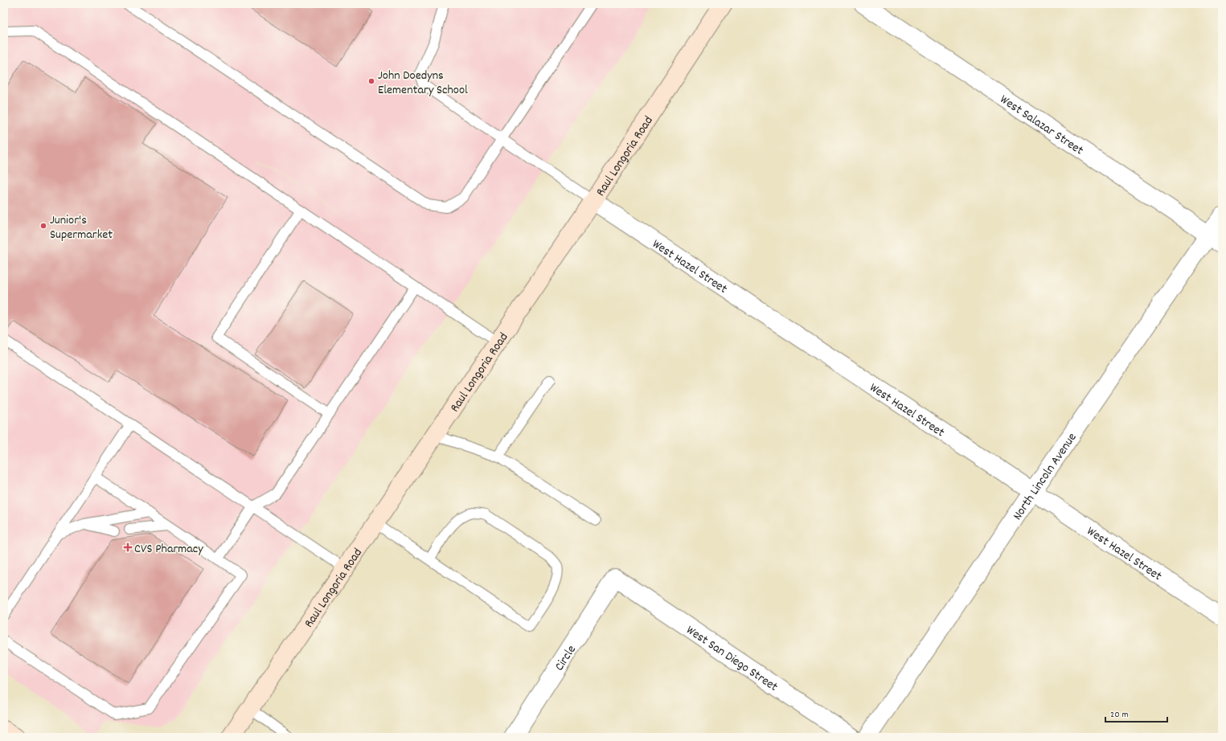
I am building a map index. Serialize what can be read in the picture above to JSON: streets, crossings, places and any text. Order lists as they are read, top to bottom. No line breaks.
{"streets":{"main road":["Raul Longoria Road"],"street":["West Salazar Street","West Hazel Street","North Lincoln Avenue","Circle","West San Diego Street"]},"crossings":[["West Salazar Street","North Lincoln Avenue"],["Raul Longoria Road","West Hazel Street"],["West Hazel Street","North Lincoln Avenue"],["Circle","West San Diego Street"]],"places":{"other":["John Doedyns Elementary School","Junior's Supermarket"],"health":["CVS Pharmacy"]},"scale_bar":"20 m"}
